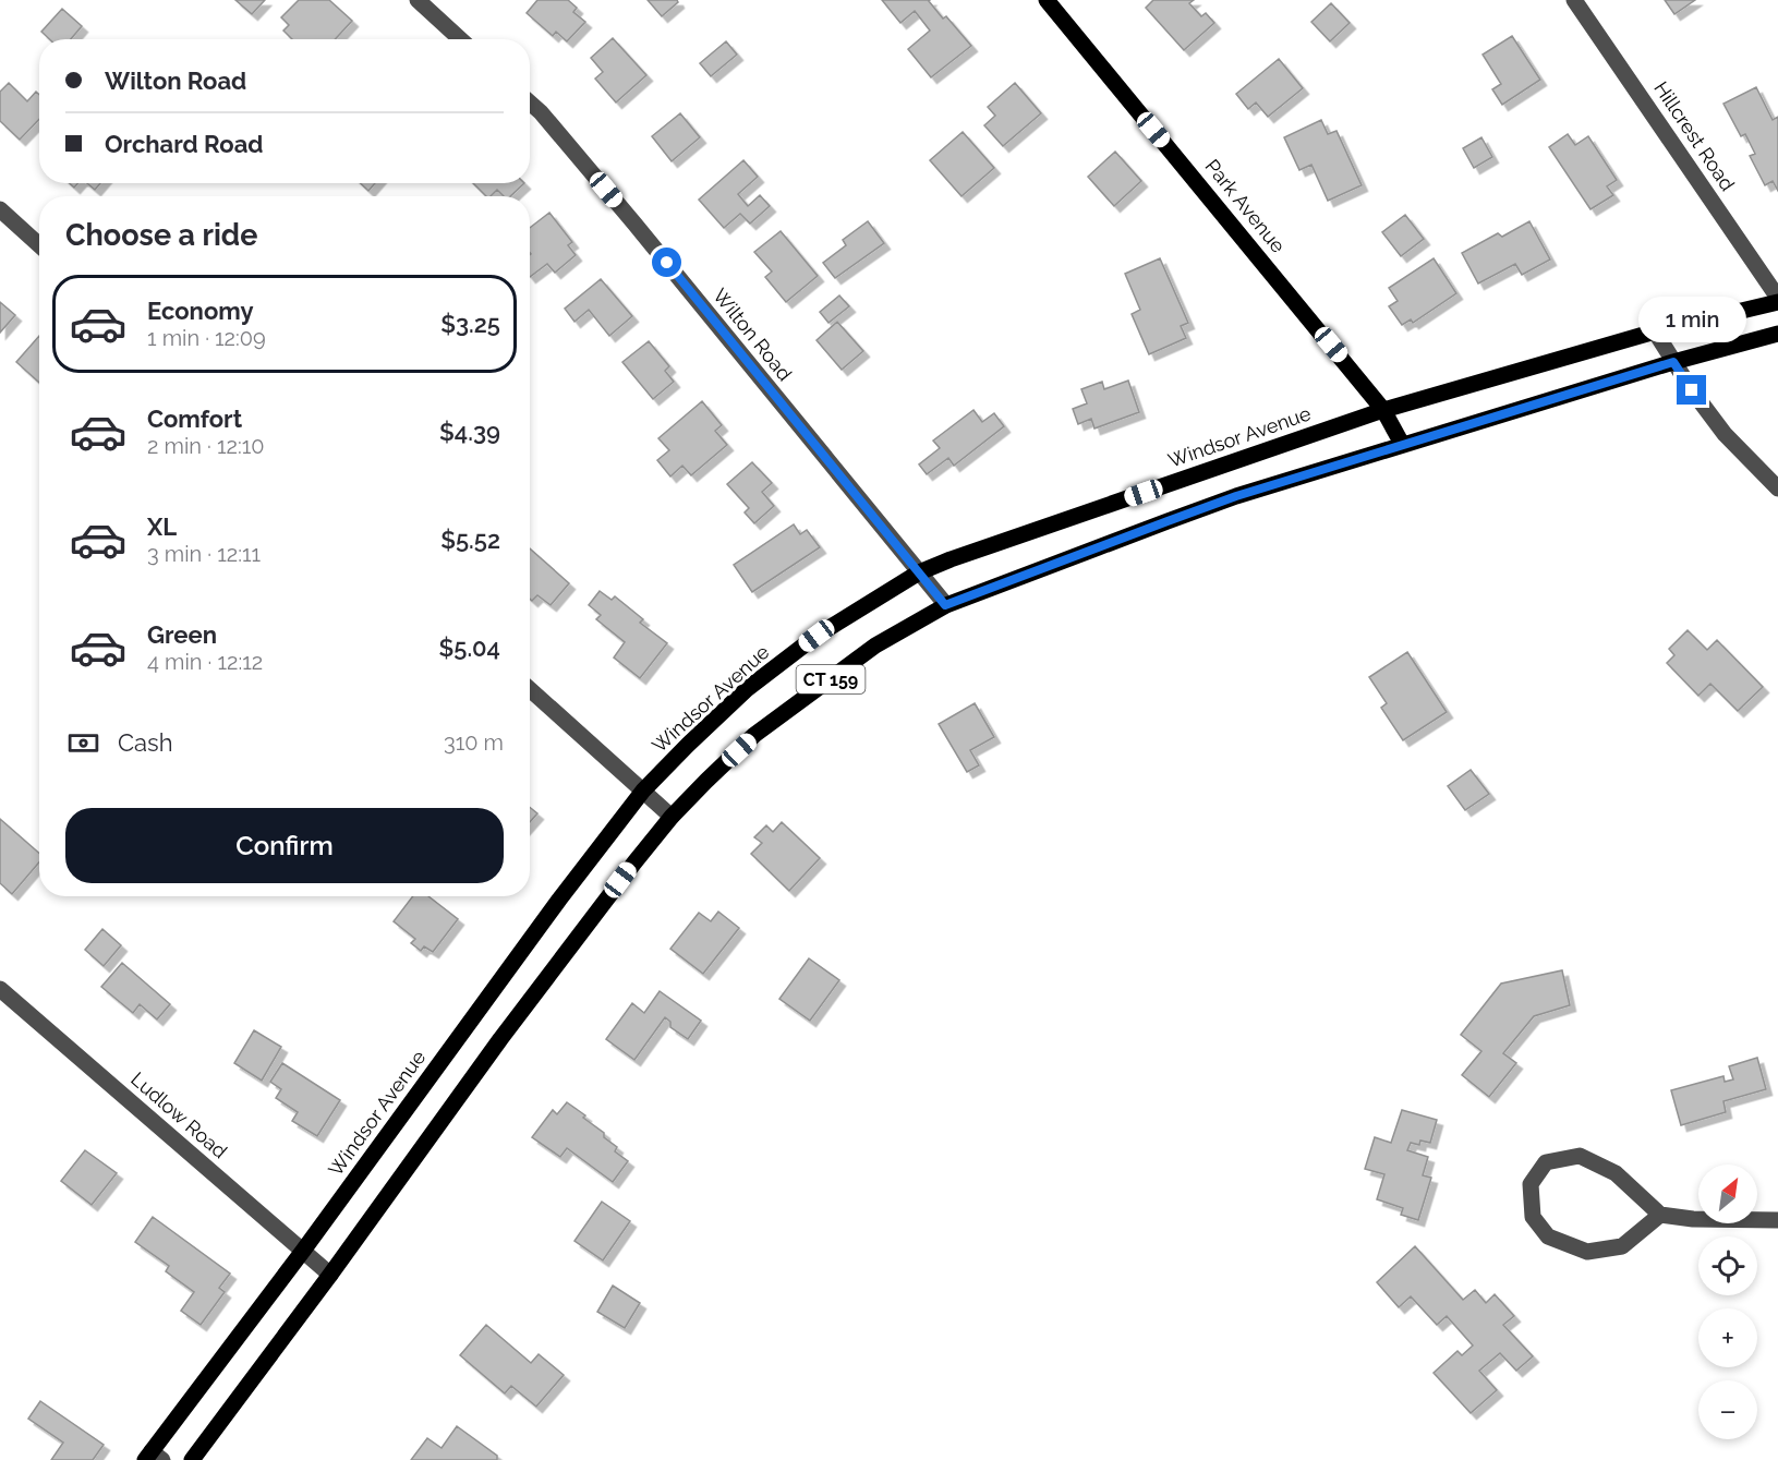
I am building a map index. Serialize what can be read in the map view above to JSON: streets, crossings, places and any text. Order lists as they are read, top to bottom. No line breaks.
{"streets":{"main road":["Park Avenue","Windsor Avenue","CT 159"],"street":["Hillcrest Road","Wilton Road","Ludlow Road"]},"crossings":[["Hillcrest Road","Windsor Avenue"],["Park Avenue","Windsor Avenue"],["Park Avenue","CT 159"],["Wilton Road","Windsor Avenue"],["Wilton Road","CT 159"],["Windsor Avenue","Ludlow Road"],["CT 159","Ludlow Road"]],"north":"top right","page":{"banner":["Wilton Road","Orchard Road"],"heading":"Choose a ride","list":[{"name":"Economy","note":"1 min · 12:09","value":"$3.25"},{"name":"Comfort","note":"2 min · 12:10","value":"$4.39"},{"name":"XL","note":"3 min · 12:11","value":"$5.52"},{"name":"Green","note":"4 min · 12:12","value":"$5.04"}],"bubble":"1 min","pay":["Cash","310 m"],"buttons":"Confirm","map_buttons":["+","−"]}}
